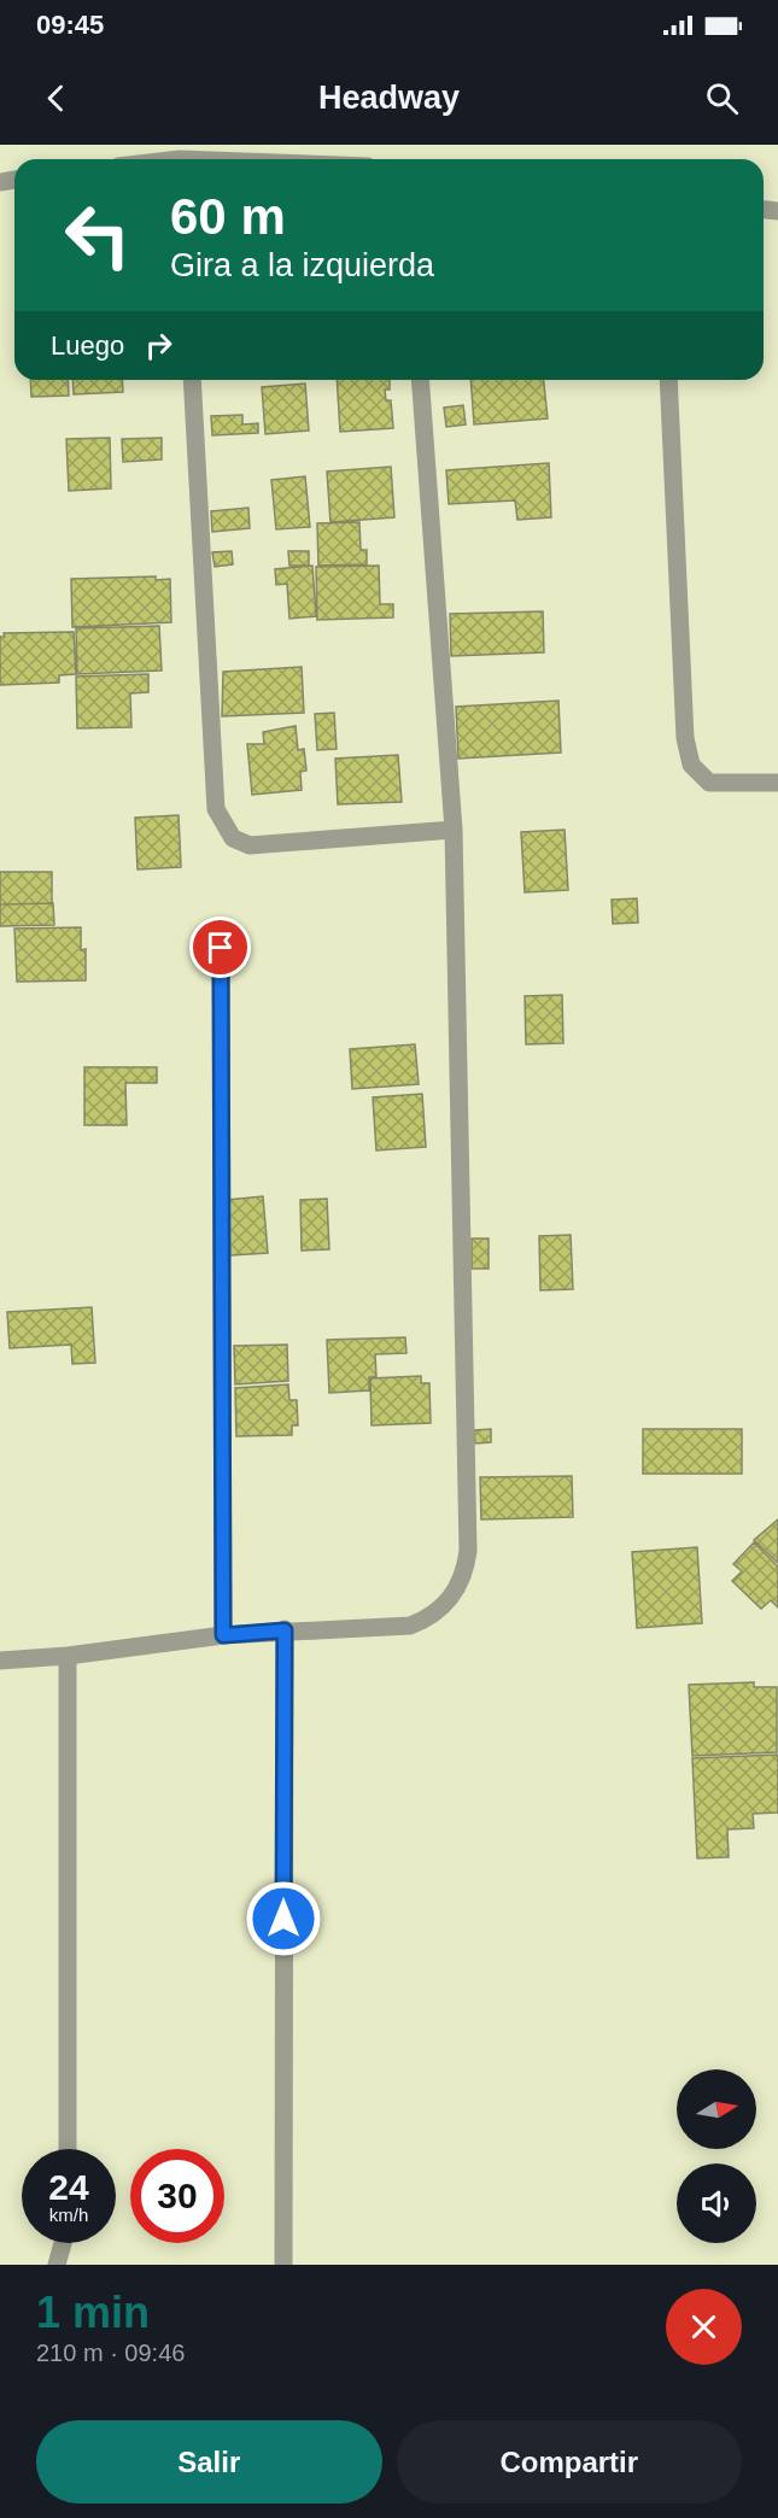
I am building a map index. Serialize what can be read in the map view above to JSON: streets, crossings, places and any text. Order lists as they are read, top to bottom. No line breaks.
{"north":"right","page":{"status":"09:45","header":"Headway","turn":["60 m","Gira a la izquierda"],"then":"Luego","speed":"24 km/h","limit":"30","heading":["1 min","210 m · 09:46"],"buttons":["Salir","Compartir"]}}
